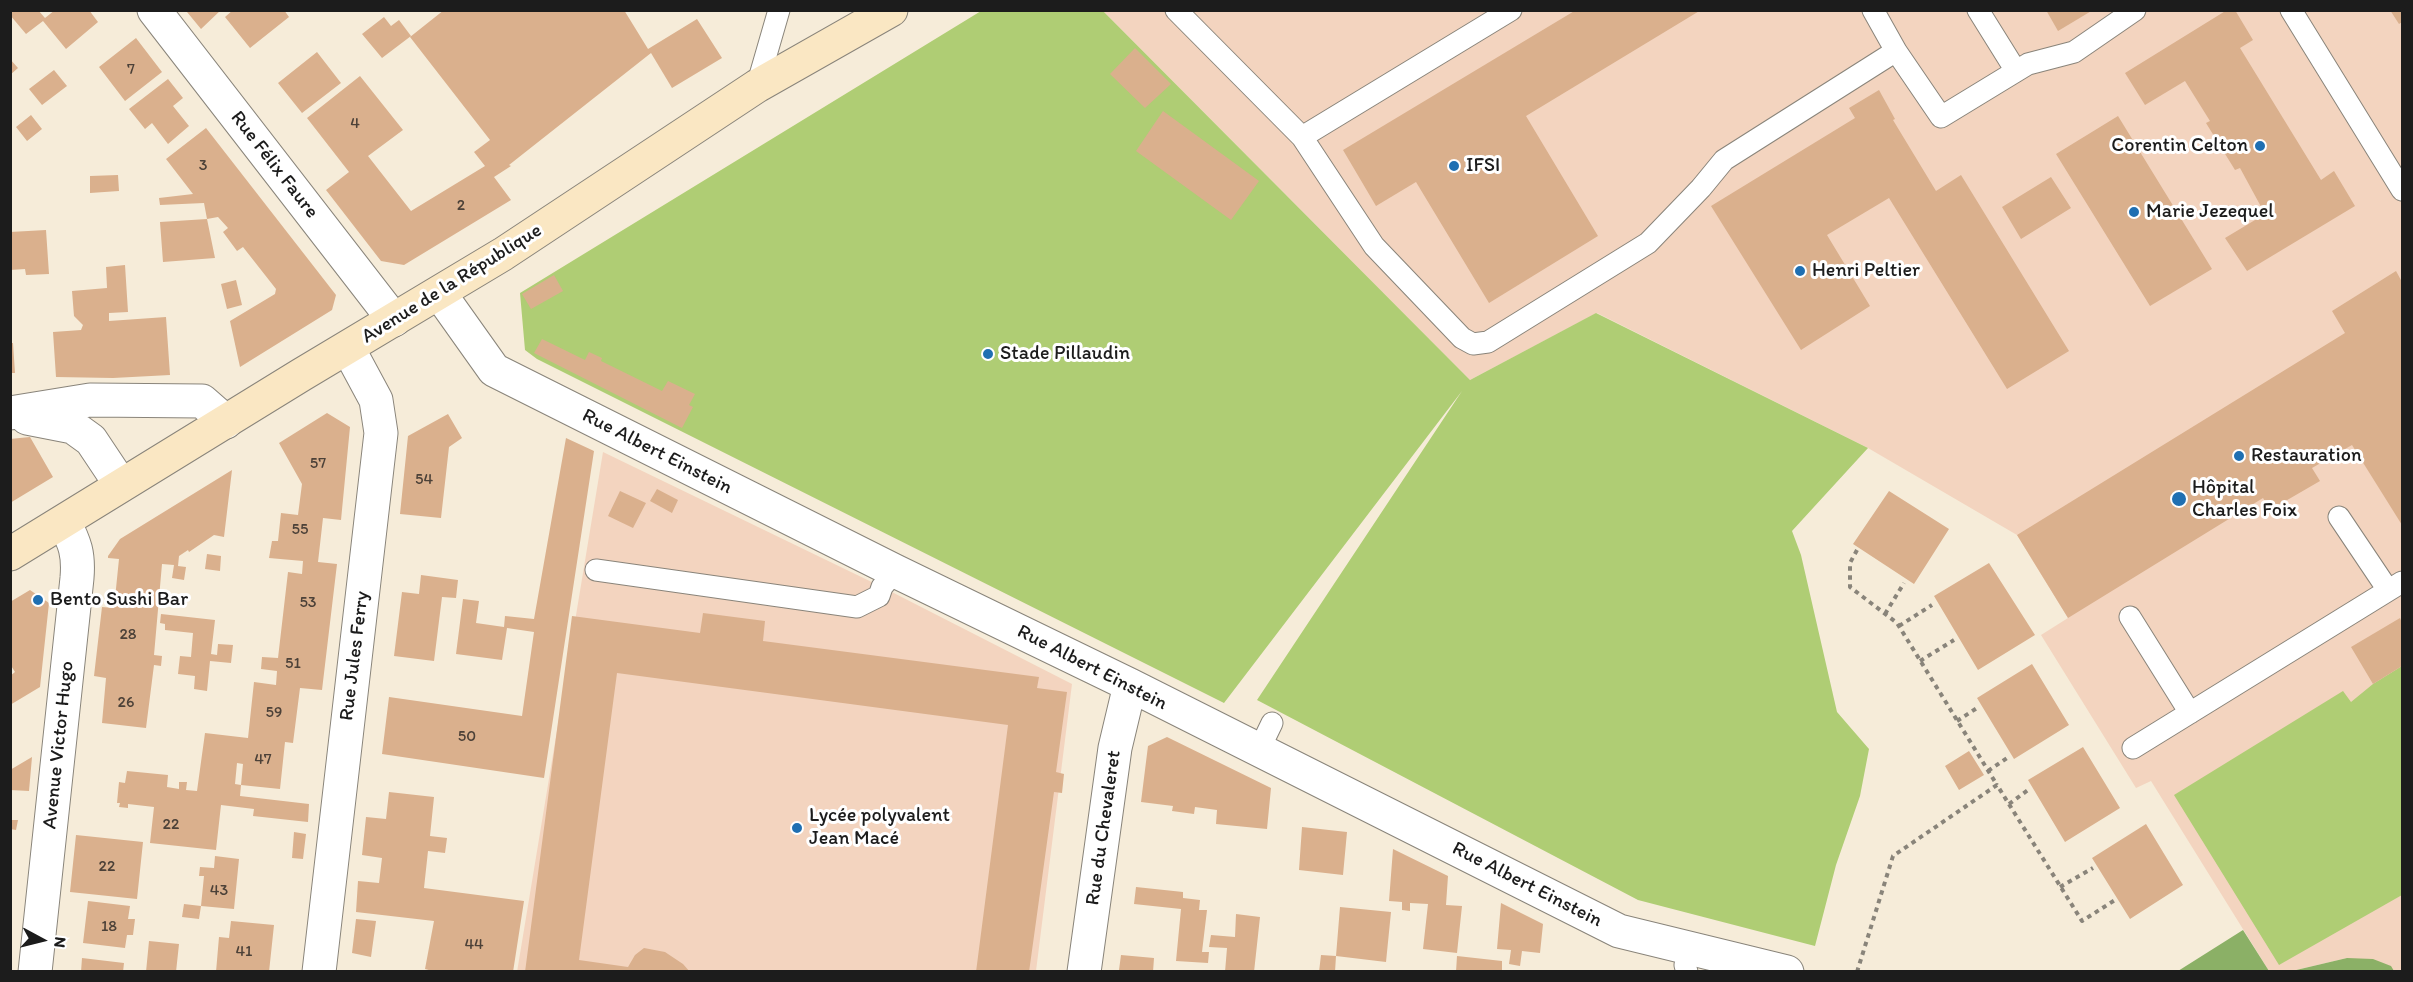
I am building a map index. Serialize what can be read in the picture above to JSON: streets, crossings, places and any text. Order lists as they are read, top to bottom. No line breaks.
{"streets":{"main road":["Avenue de la République"],"street":["Rue Félix Faure","Rue Albert Einstein","Rue Jules Ferry","Avenue Victor Hugo","Rue du Chevaleret"]},"crossings":[["Rue Félix Faure","Avenue de la République"],["Avenue de la République","Rue Albert Einstein"],["Avenue de la République","Rue Jules Ferry"],["Avenue de la République","Avenue Victor Hugo"],["Rue Albert Einstein","Rue du Chevaleret"]],"places":["Corentin Celton","IFSI","Marie Jezequel","Henri Peltier","Stade Pillaudin","Restauration","Hôpital Charles Foix","Bento Sushi Bar","Lycée polyvalent Jean Macé"],"house_numbers":["7","4","3","2","57","54","55","53","28","51","26","59","50","47","22","22","43","18","44","41"],"north":"right"}
